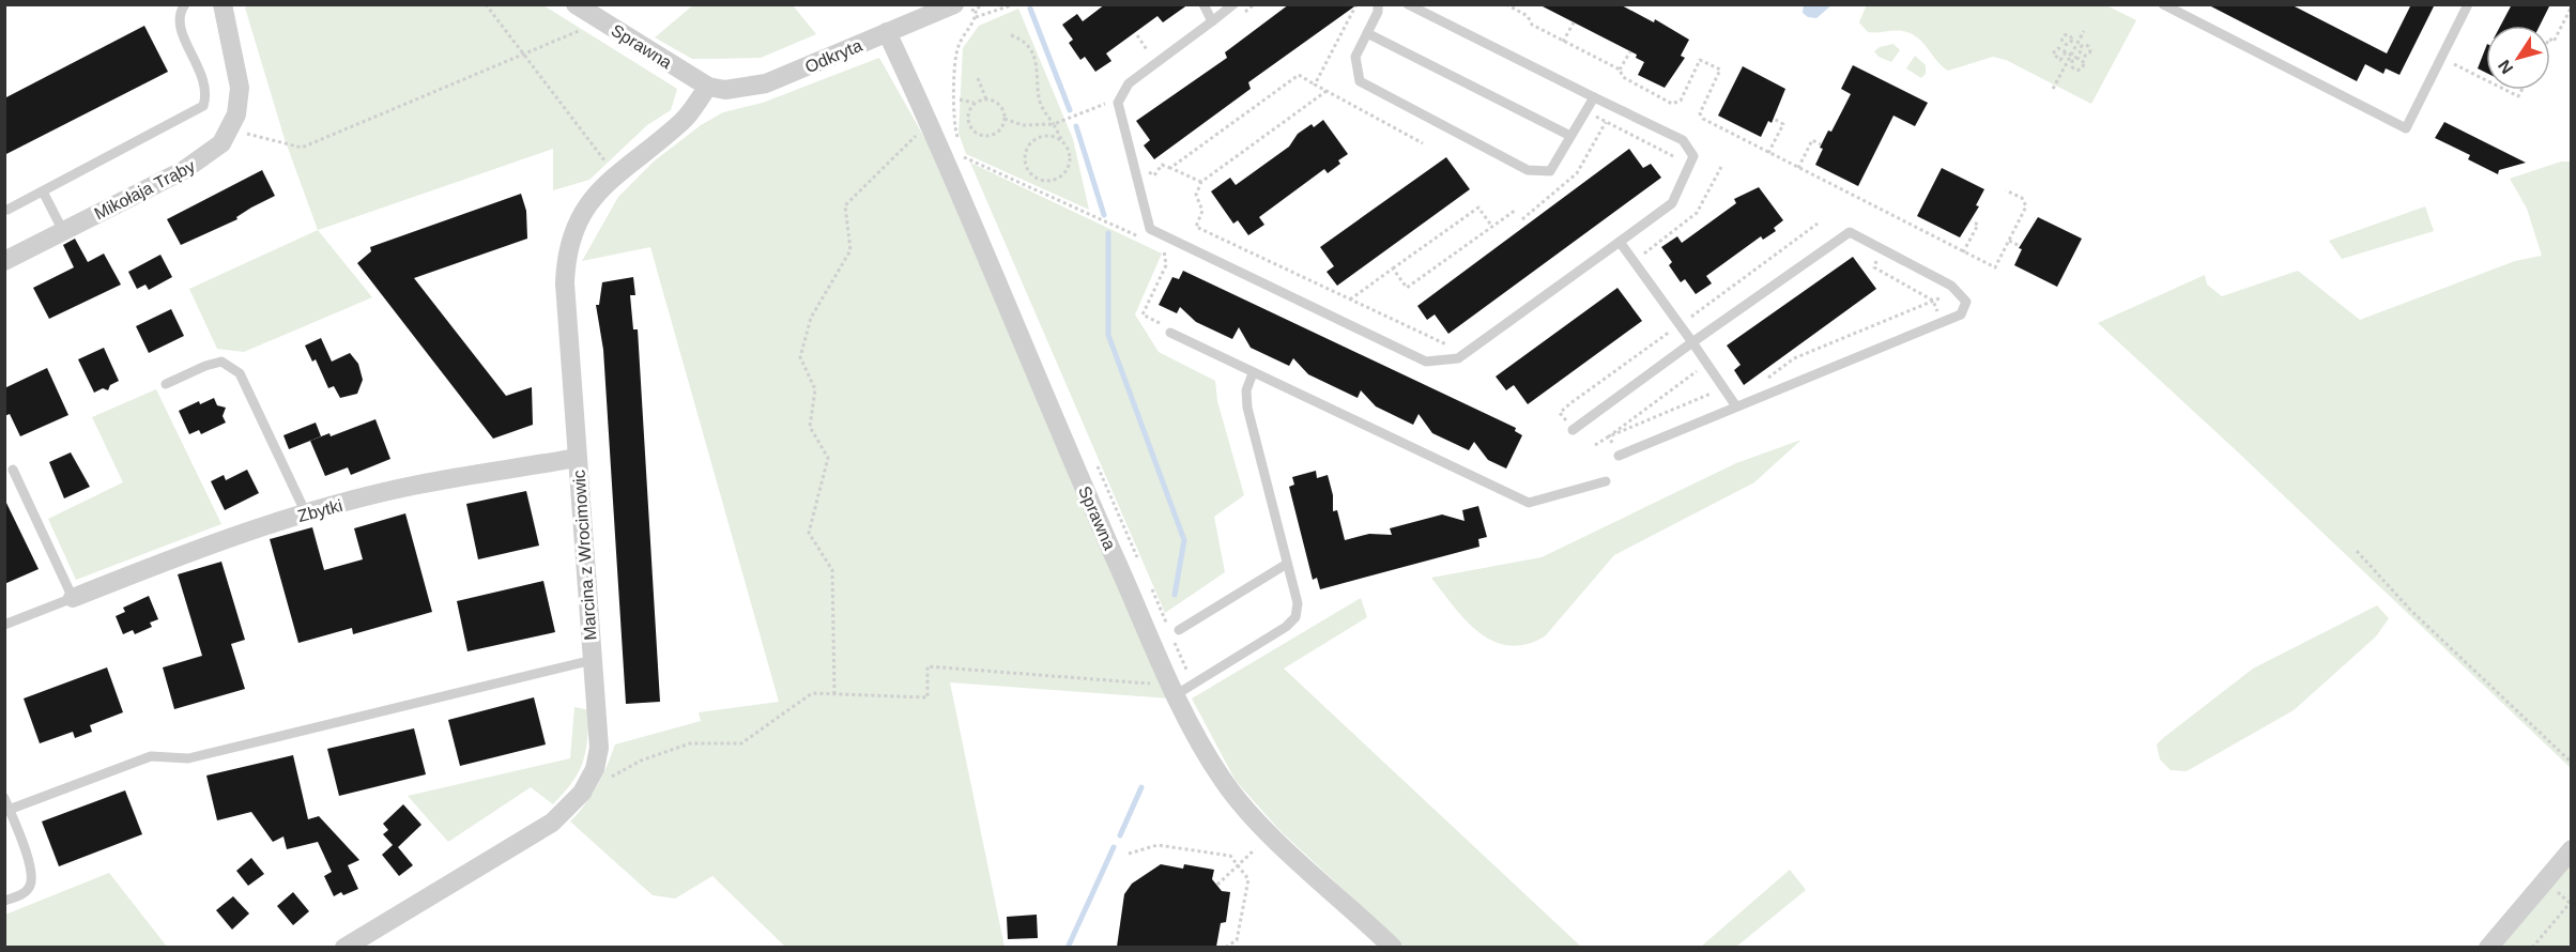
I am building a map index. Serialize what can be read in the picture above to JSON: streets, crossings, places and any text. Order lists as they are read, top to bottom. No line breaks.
{"streets":{"street":["Sprawna","Odkryta","Mikołaja Trąby","Zbytki","Marcina z Wrocimowic"]},"crossings":[["Sprawna","Odkryta"],["Sprawna","Marcina z Wrocimowic"],["Odkryta","Marcina z Wrocimowic"],["Zbytki","Marcina z Wrocimowic"]],"north":"bottom left"}
